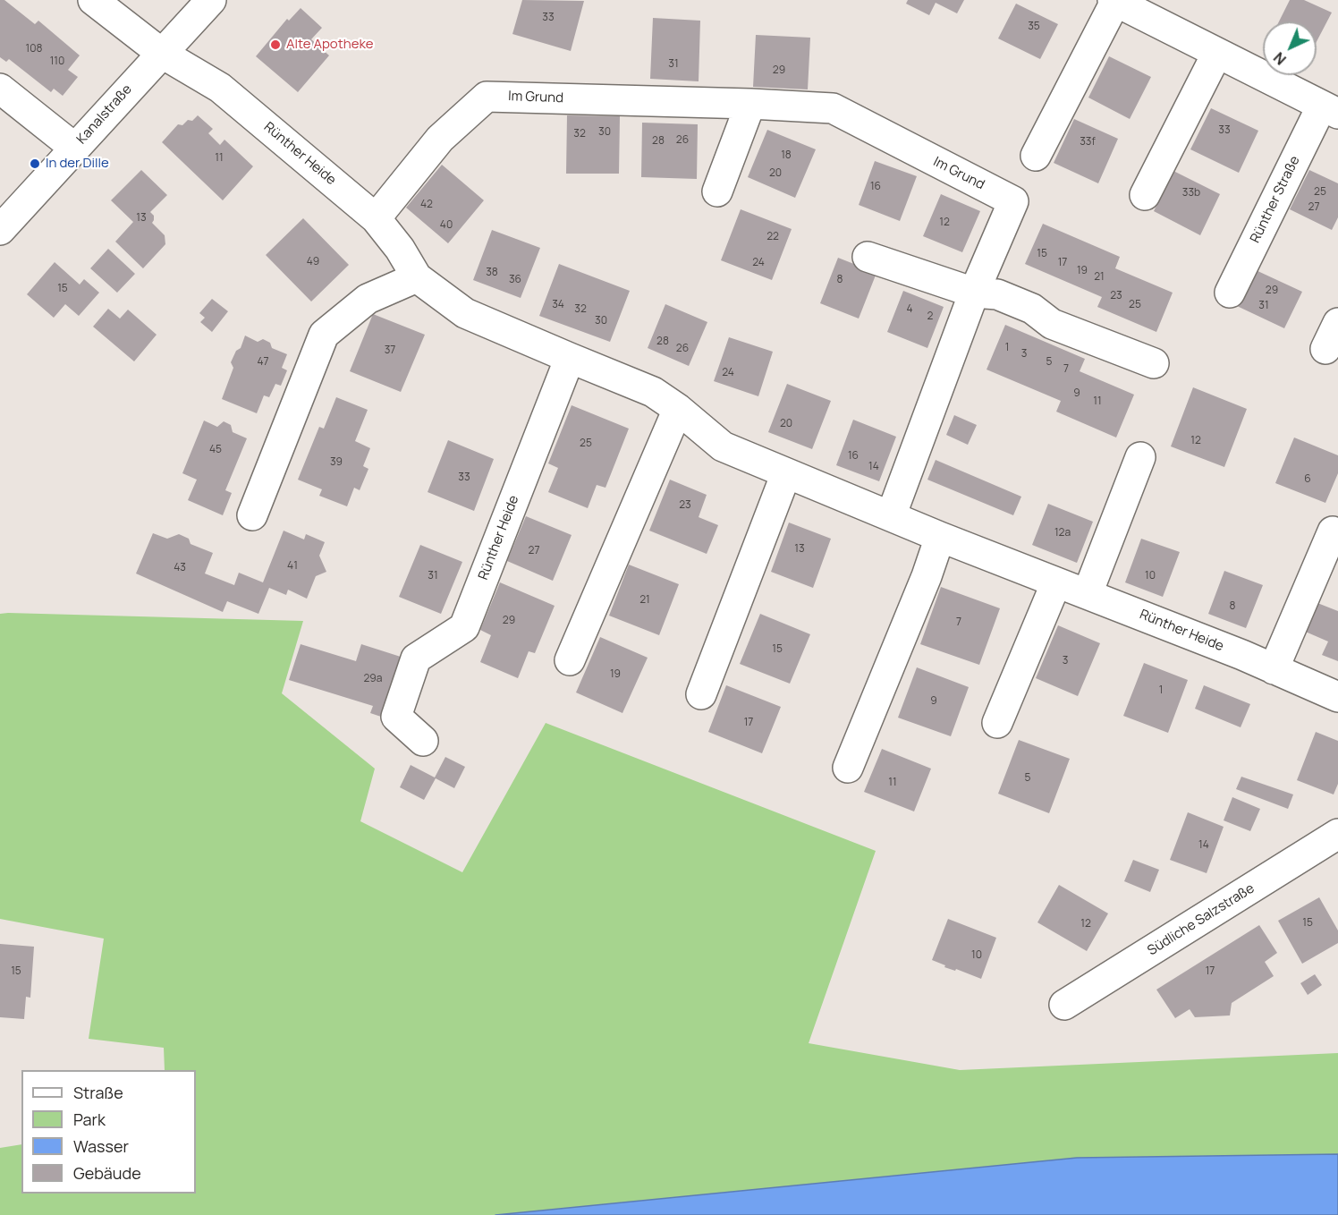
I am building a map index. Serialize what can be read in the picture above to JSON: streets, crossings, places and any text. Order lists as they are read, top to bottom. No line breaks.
{"streets":{"street":["Im Grund","Kanalstraße","Rünther Heide","Rünther Straße","Südliche Salzstraße"]},"crossings":[["Im Grund","Rünther Heide"],["Kanalstraße","Rünther Heide"]],"places":["Alte Apotheke","In der Dille"],"house_numbers":["33","35","108","110","31","29","33","30","32","26","28","33f","18","11","20","16","25","33b","42","27","13","12","40","22","15","49","24","17","19","38","21","36","8","15","29","23","34","25","31","32","4","2","30","28","1","26","37","3","47","5","7","24","9","11","20","12","25","45","16","39","14","33","6","23","12a","13","27","41","43","31","10","21","8","29","7","15","3","19","29a","1","9","17","5","11","14","15","12","10","15","17"],"legend":["Straße","Park","Wasser","Gebäude"],"north":"bottom left"}
